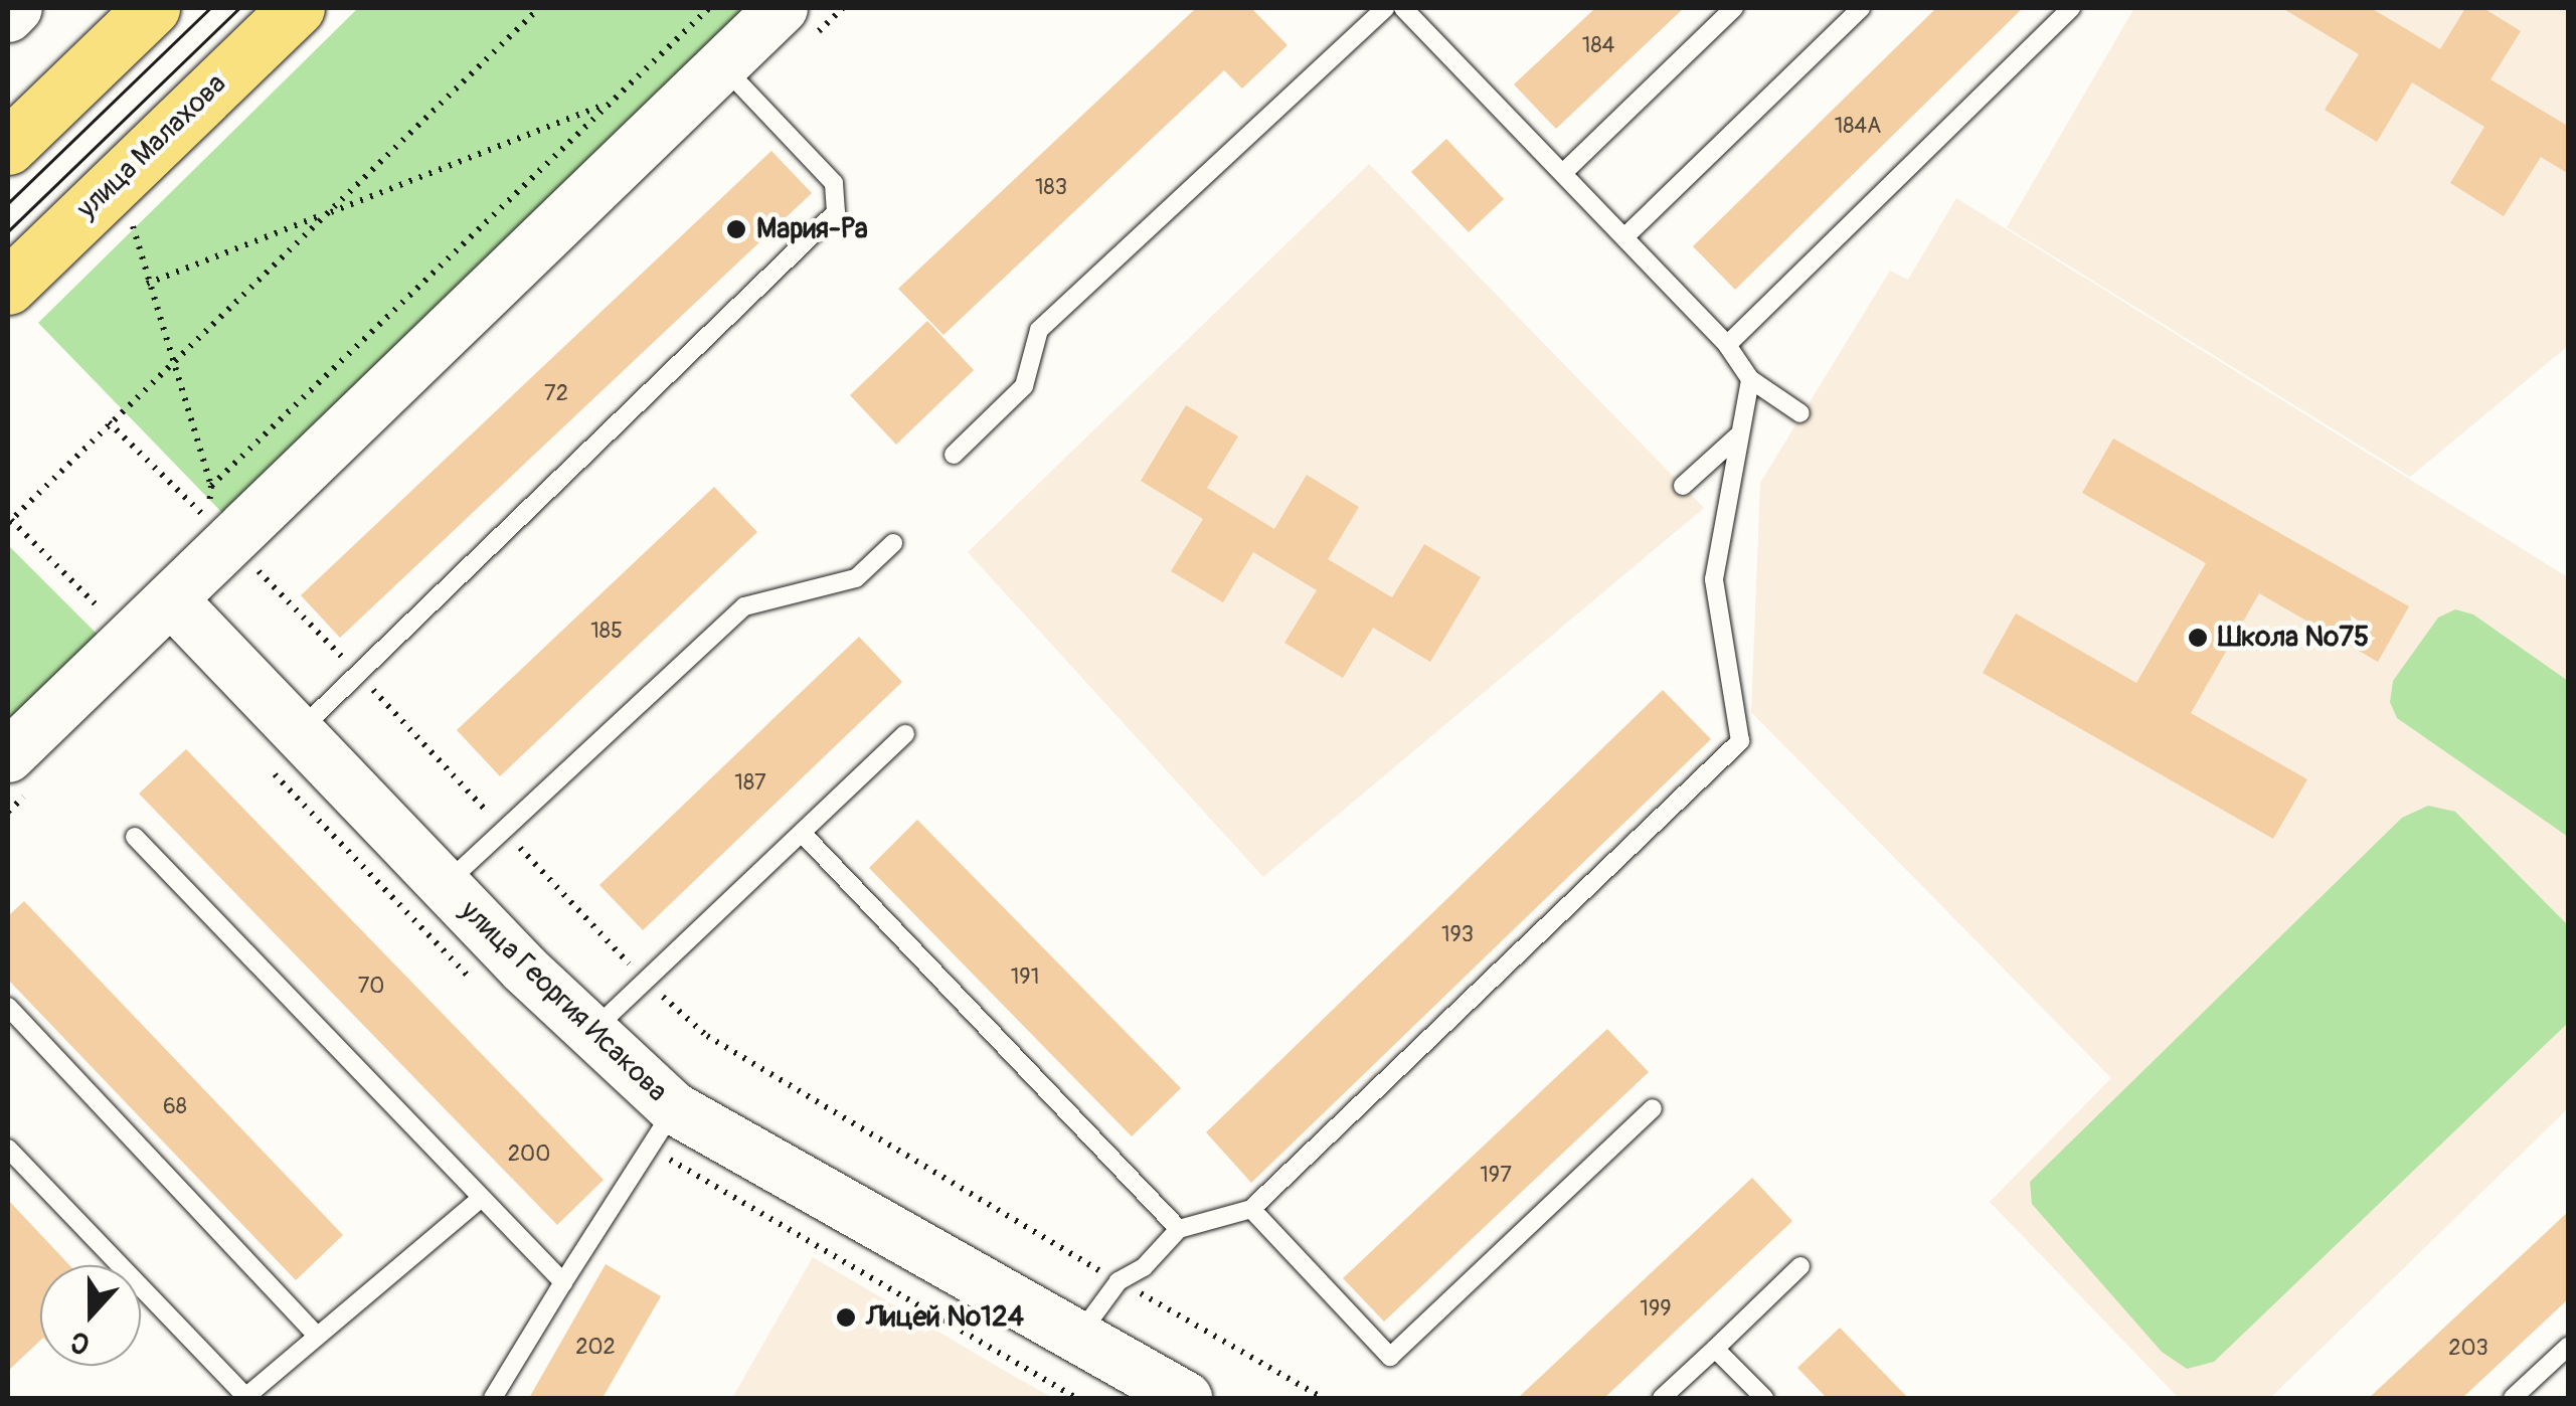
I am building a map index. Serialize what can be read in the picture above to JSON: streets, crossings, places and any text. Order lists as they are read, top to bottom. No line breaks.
{"streets":{"main road":["улица Малахова"],"street":["улица Георгия Исакова"]},"places":["Мария-Ра","Школа №75","Лицей №124"],"house_numbers":["184","184А","183","72","185","187","193","191","70","68","200","197","199","202","203"],"north":"bottom"}
